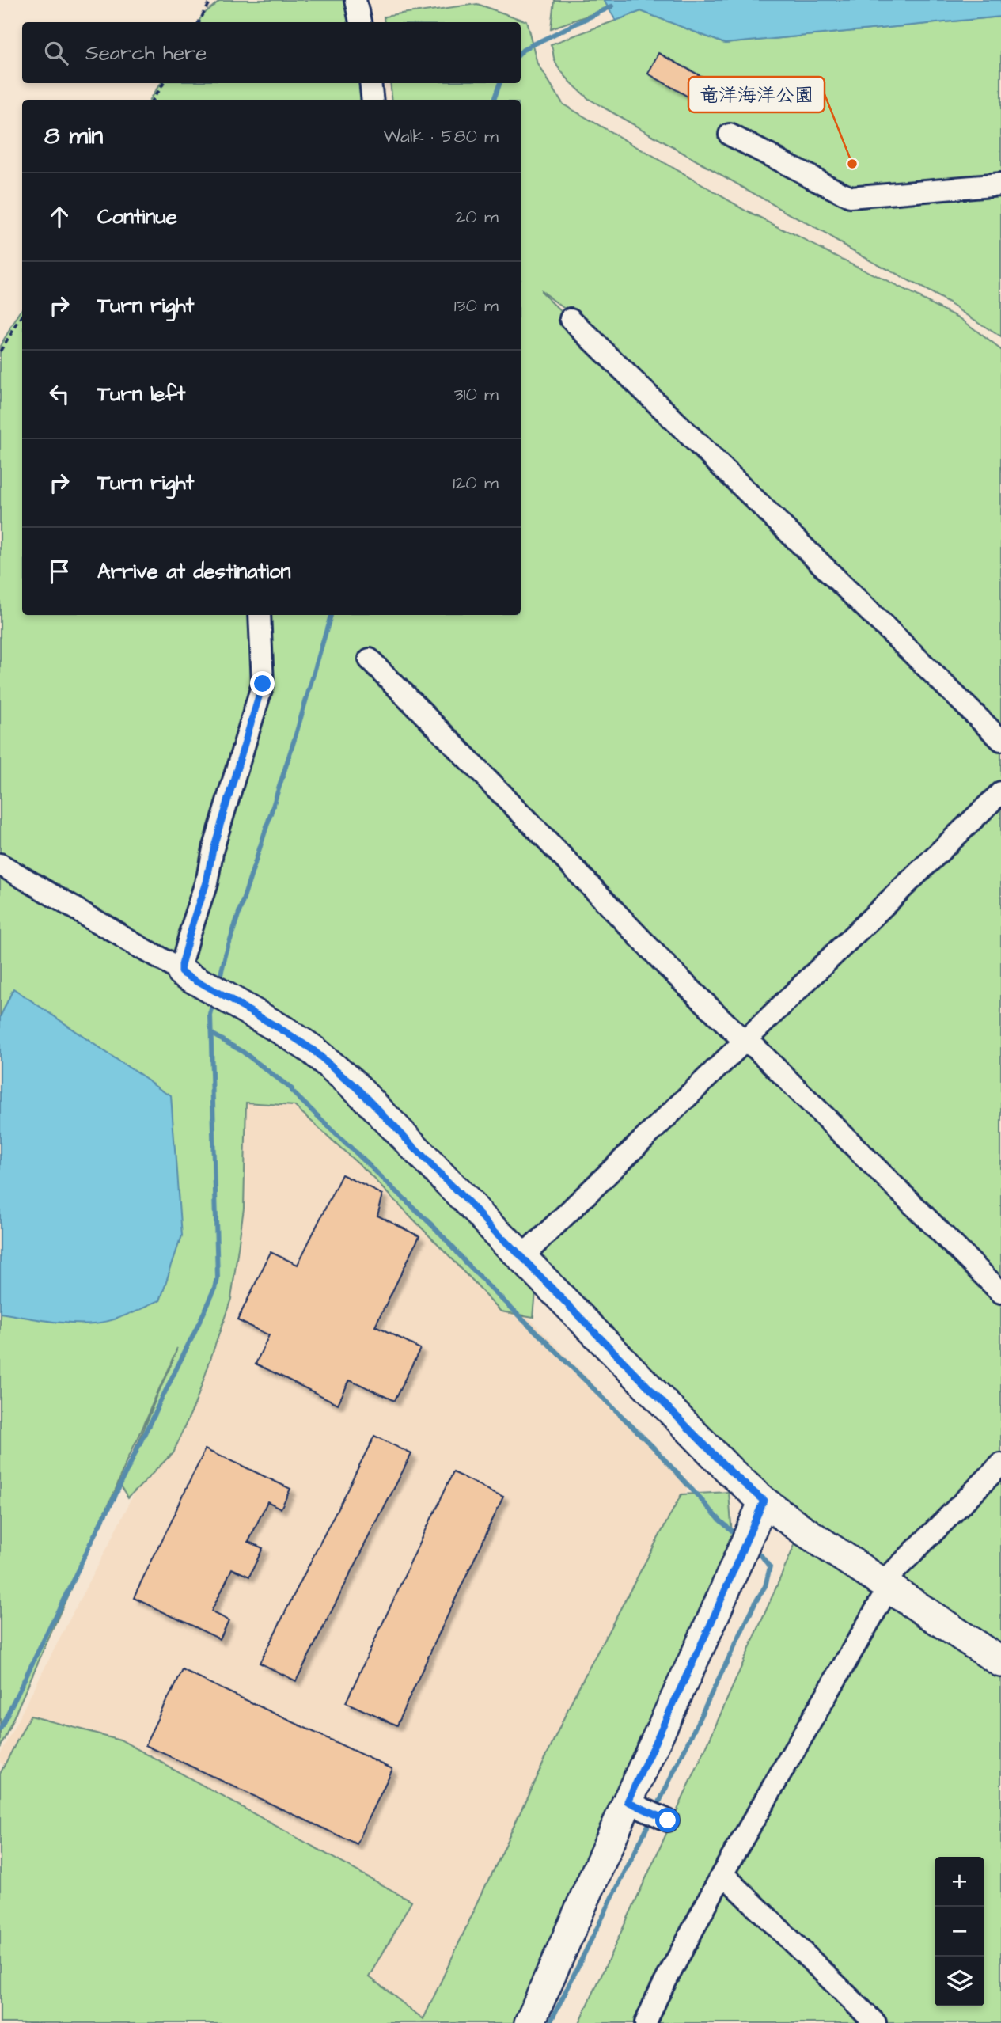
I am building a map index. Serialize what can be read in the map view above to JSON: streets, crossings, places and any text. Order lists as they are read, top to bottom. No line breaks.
{"places":["竜洋海洋公園"],"page":{"search":"Search here","heading":["8 min","Walk · 580 m"],"list":[["Continue","20 m"],["Turn right","130 m"],["Turn left","310 m"],["Turn right","120 m"],"Arrive at destination"],"map_buttons":["+","−"]}}
